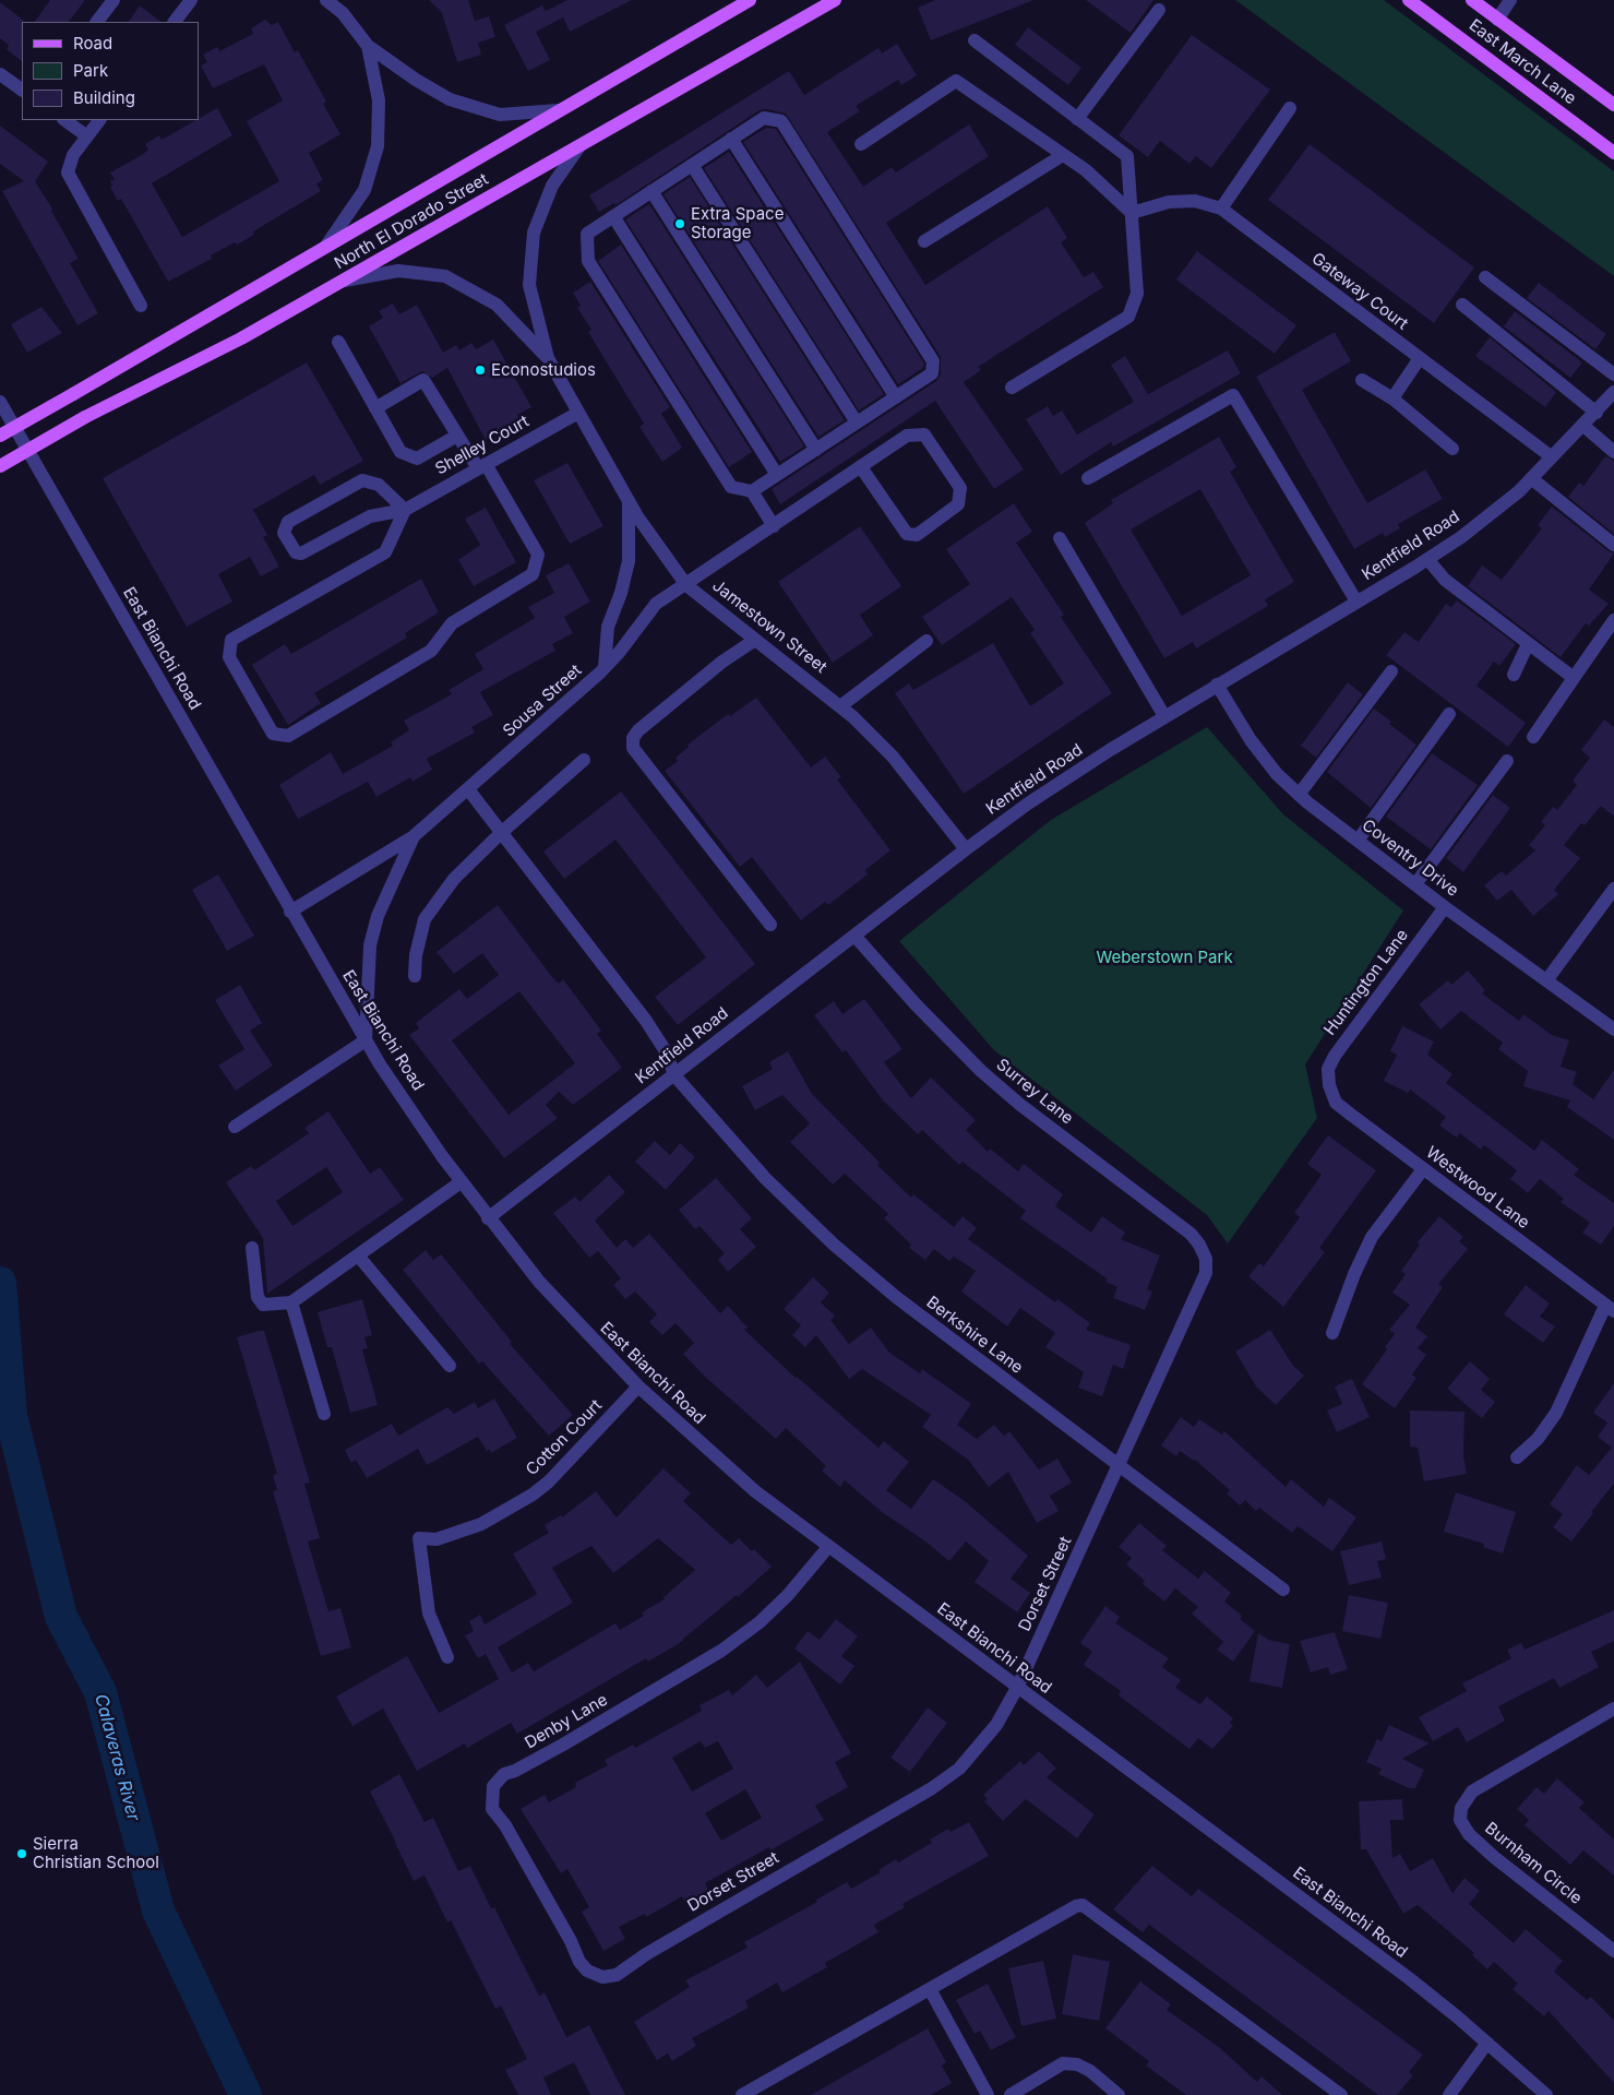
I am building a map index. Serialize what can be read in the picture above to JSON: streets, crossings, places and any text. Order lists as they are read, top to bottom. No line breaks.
{"streets":{"main road":["East March Lane","North El Dorado Street"],"street":["Gateway Court","Shelley Court","Kentfield Road","Jamestown Street","East Bianchi Road","Sousa Street","Coventry Drive","Huntington Lane","Surrey Lane","Westwood Lane","Berkshire Lane","Cotton Court","Dorset Street","Denby Lane","Burnham Circle"]},"crossings":[["Gateway Court","Kentfield Road"],["Shelley Court","Jamestown Street"],["Kentfield Road","Jamestown Street"],["Kentfield Road","East Bianchi Road"],["Kentfield Road","Coventry Drive"],["Kentfield Road","Surrey Lane"],["Kentfield Road","Berkshire Lane"],["Jamestown Street","Sousa Street"],["East Bianchi Road","Sousa Street"],["East Bianchi Road","Cotton Court"],["East Bianchi Road","Dorset Street"],["East Bianchi Road","Denby Lane"],["Coventry Drive","Huntington Lane"],["Huntington Lane","Westwood Lane"],["Surrey Lane","Dorset Street"],["Berkshire Lane","Dorset Street"],["Dorset Street","Denby Lane"]],"water":["Calaveras River"],"parks":["Weberstown Park"],"places":["Extra Space Storage","Econostudios","Sierra Christian School"],"legend":["Road","Park","Building"]}
